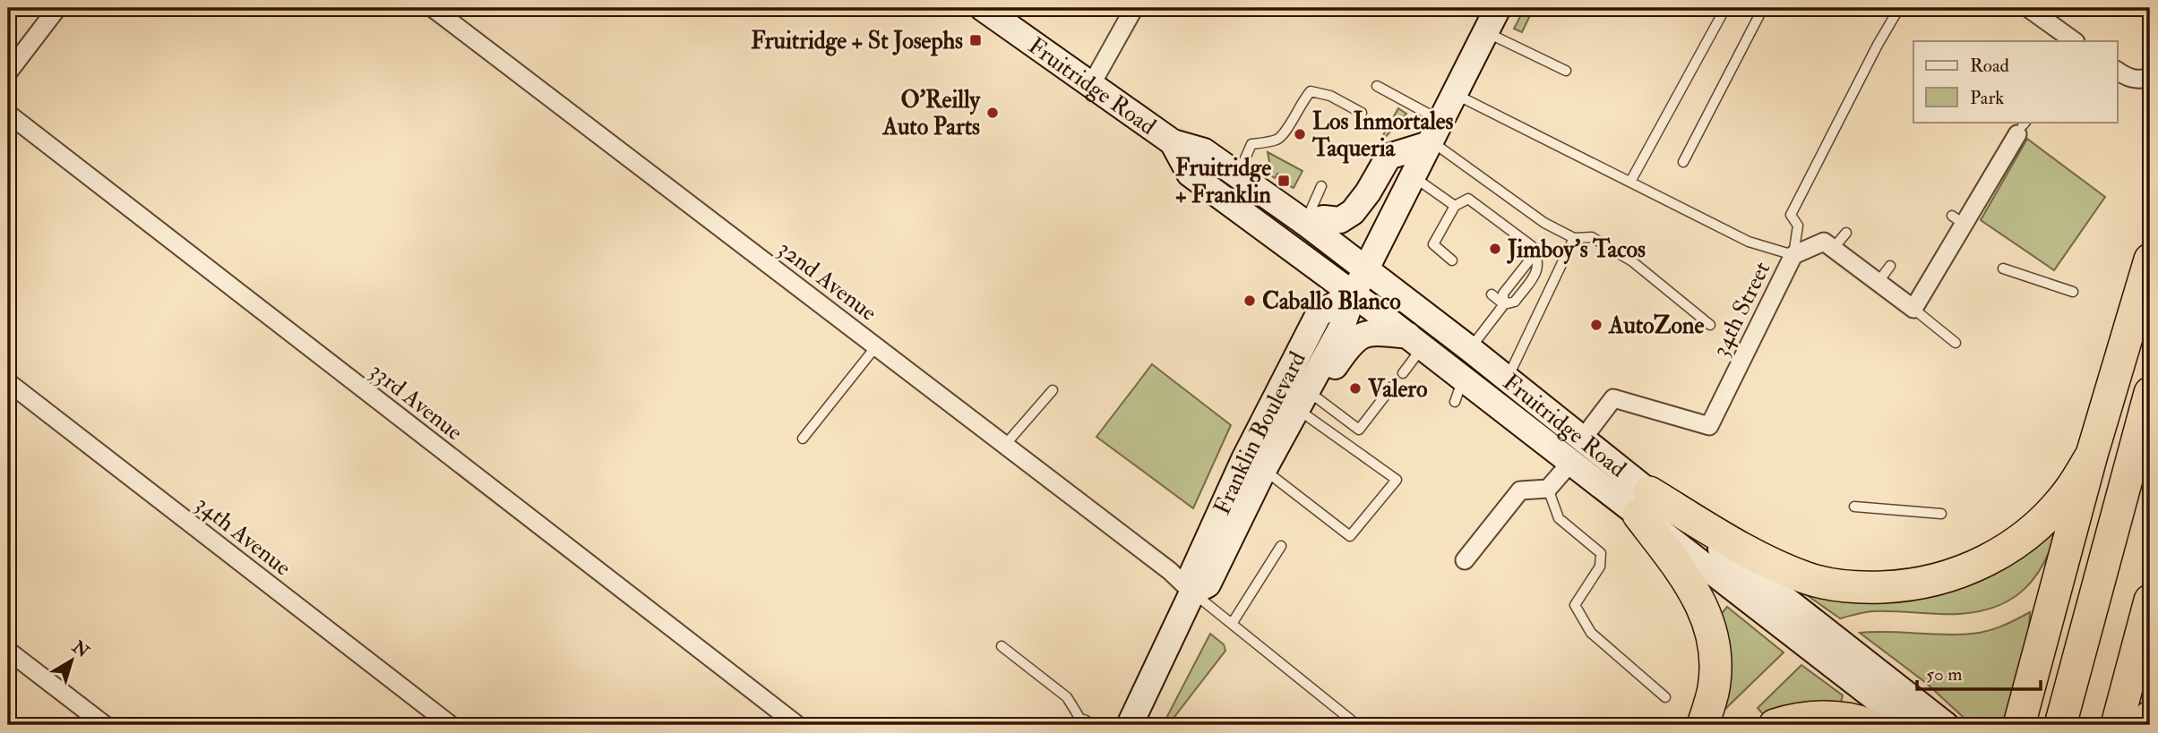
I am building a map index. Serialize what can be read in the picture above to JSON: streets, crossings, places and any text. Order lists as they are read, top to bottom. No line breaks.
{"streets":{"main road":["Fruitridge Road","Franklin Boulevard"],"street":["32nd Avenue","34th Street","33rd Avenue","34th Avenue"]},"crossings":[["Fruitridge Road","34th Street"],["Fruitridge Road","Franklin Boulevard"],["32nd Avenue","Franklin Boulevard"]],"places":{"transit":["Fruitridge + St Josephs","Fruitridge + Franklin"],"other":["O'Reilly Auto Parts","Los Inmortales Taqueria","Jimboy's Tacos","Caballo Blanco","AutoZone","Valero"]},"legend":["Road","Park"],"scale_bar":"50 m","north":"top right"}
